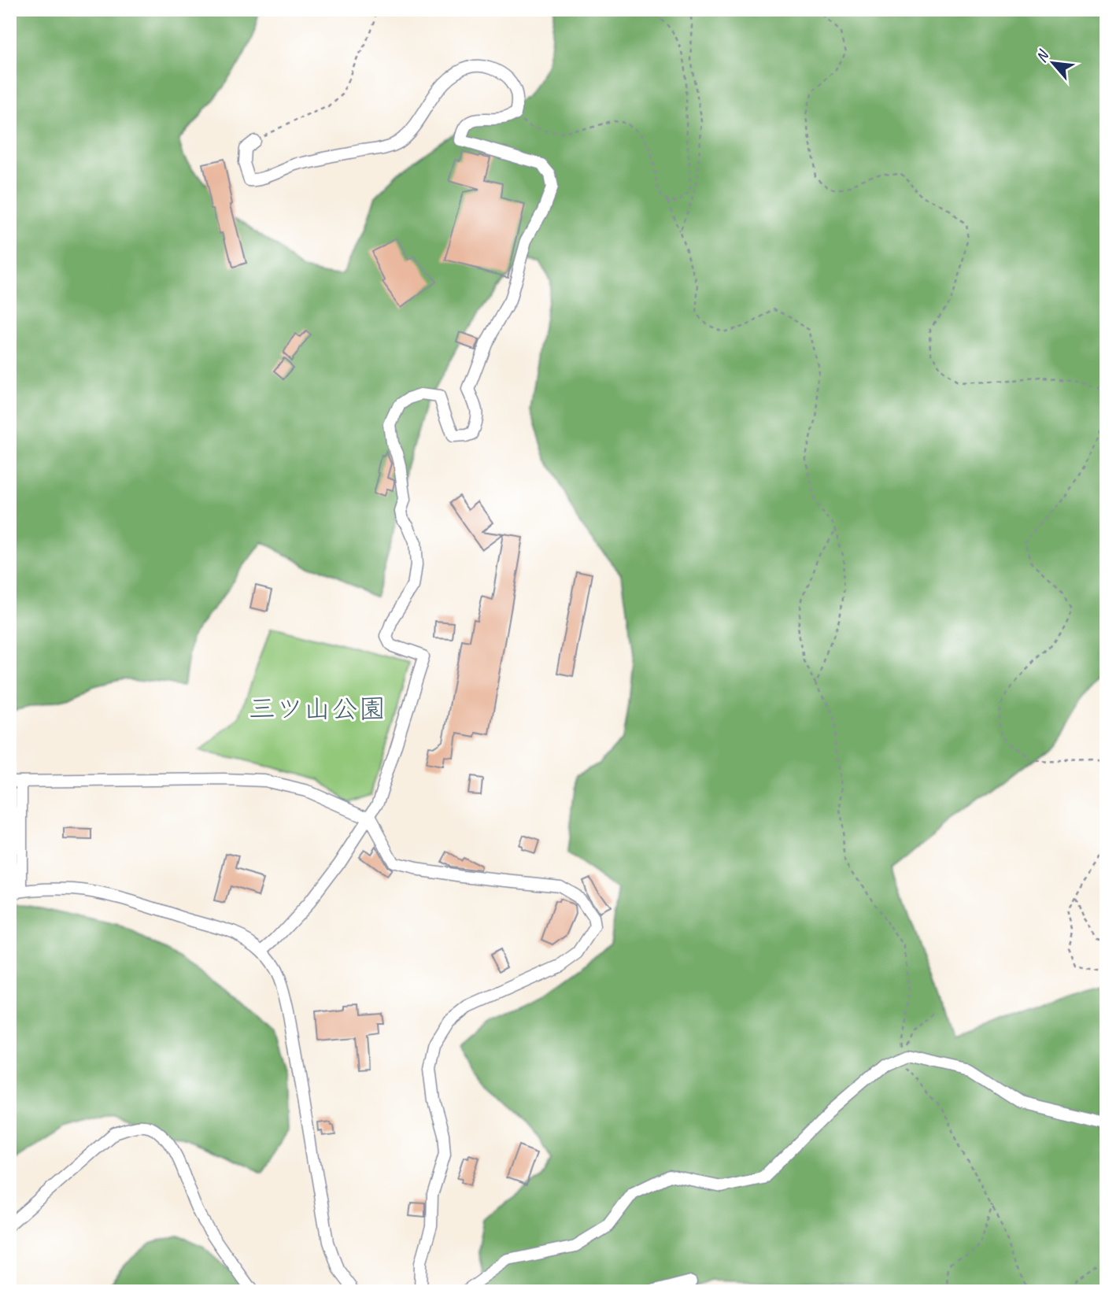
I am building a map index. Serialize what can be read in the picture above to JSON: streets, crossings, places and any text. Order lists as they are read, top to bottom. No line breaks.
{"parks":["三ツ山公園"],"north":"top left"}
